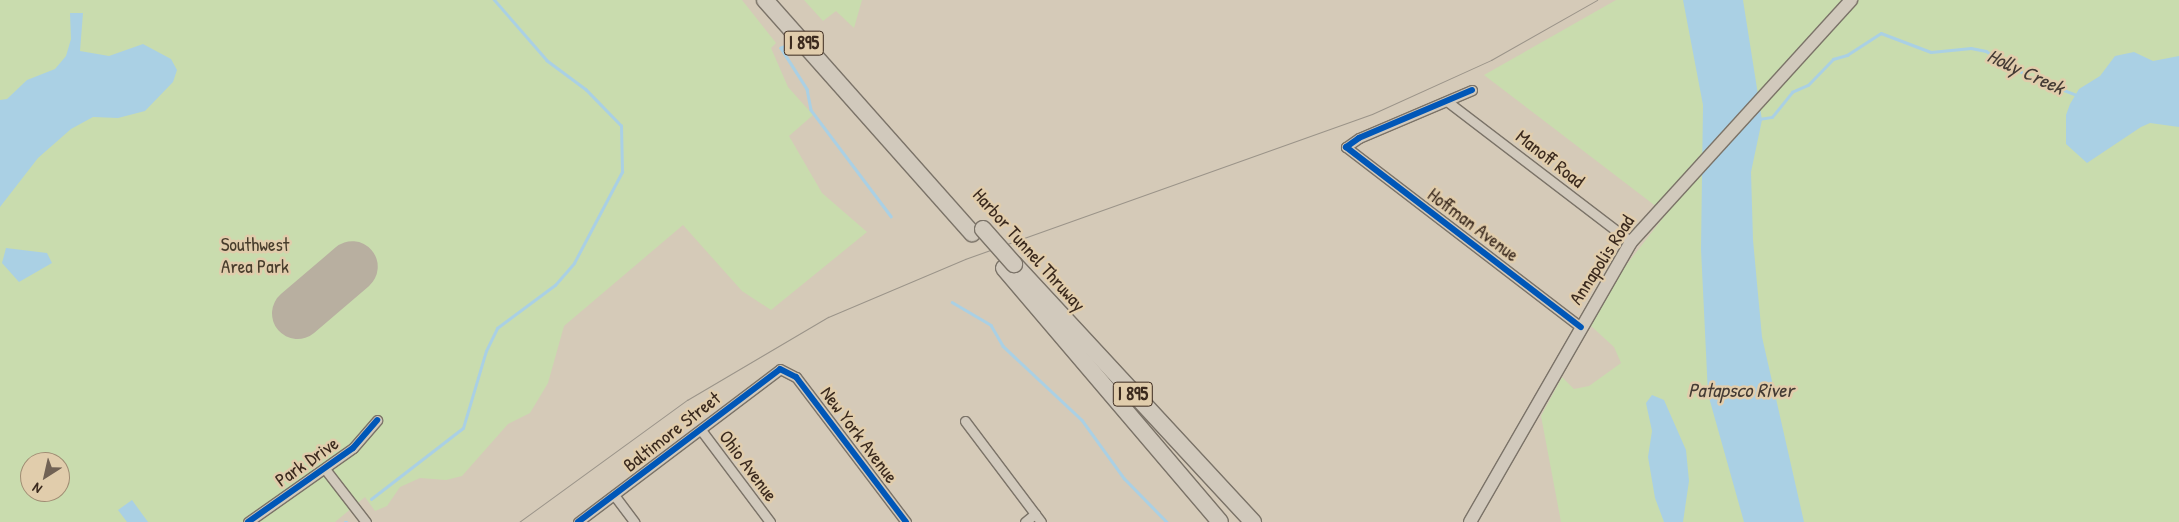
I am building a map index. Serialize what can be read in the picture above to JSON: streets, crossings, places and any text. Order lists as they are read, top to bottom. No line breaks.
{"streets":{"highway":["I 895","Harbor Tunnel Thruway"],"main road":["Annapolis Road"],"street":["Manoff Road","Hoffman Avenue","Baltimore Street","New York Avenue","Park Drive","Ohio Avenue"]},"crossings":[["Manoff Road","Hoffman Avenue"],["Manoff Road","Annapolis Road"],["Hoffman Avenue","Annapolis Road"],["Baltimore Street","New York Avenue"],["Baltimore Street","Ohio Avenue"]],"water":["Holly Creek","Patapsco River"],"parks":["Southwest Area Park"],"north":"bottom left"}
